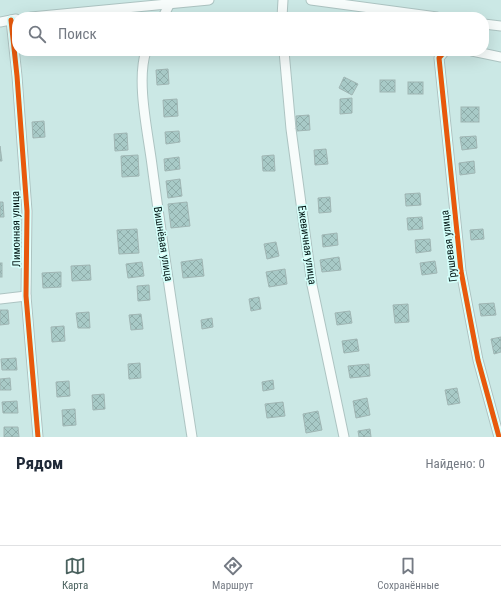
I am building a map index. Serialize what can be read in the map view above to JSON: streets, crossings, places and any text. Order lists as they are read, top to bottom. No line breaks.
{"streets":{"street":["Лимонная улица","Вишнёвая улица","Ежевичная улица","Грушевая улица"]},"page":{"search":"Поиск","heading":["Рядом","Найдено: 0"],"nav":["Карта","Маршрут","Сохранённые"]}}
